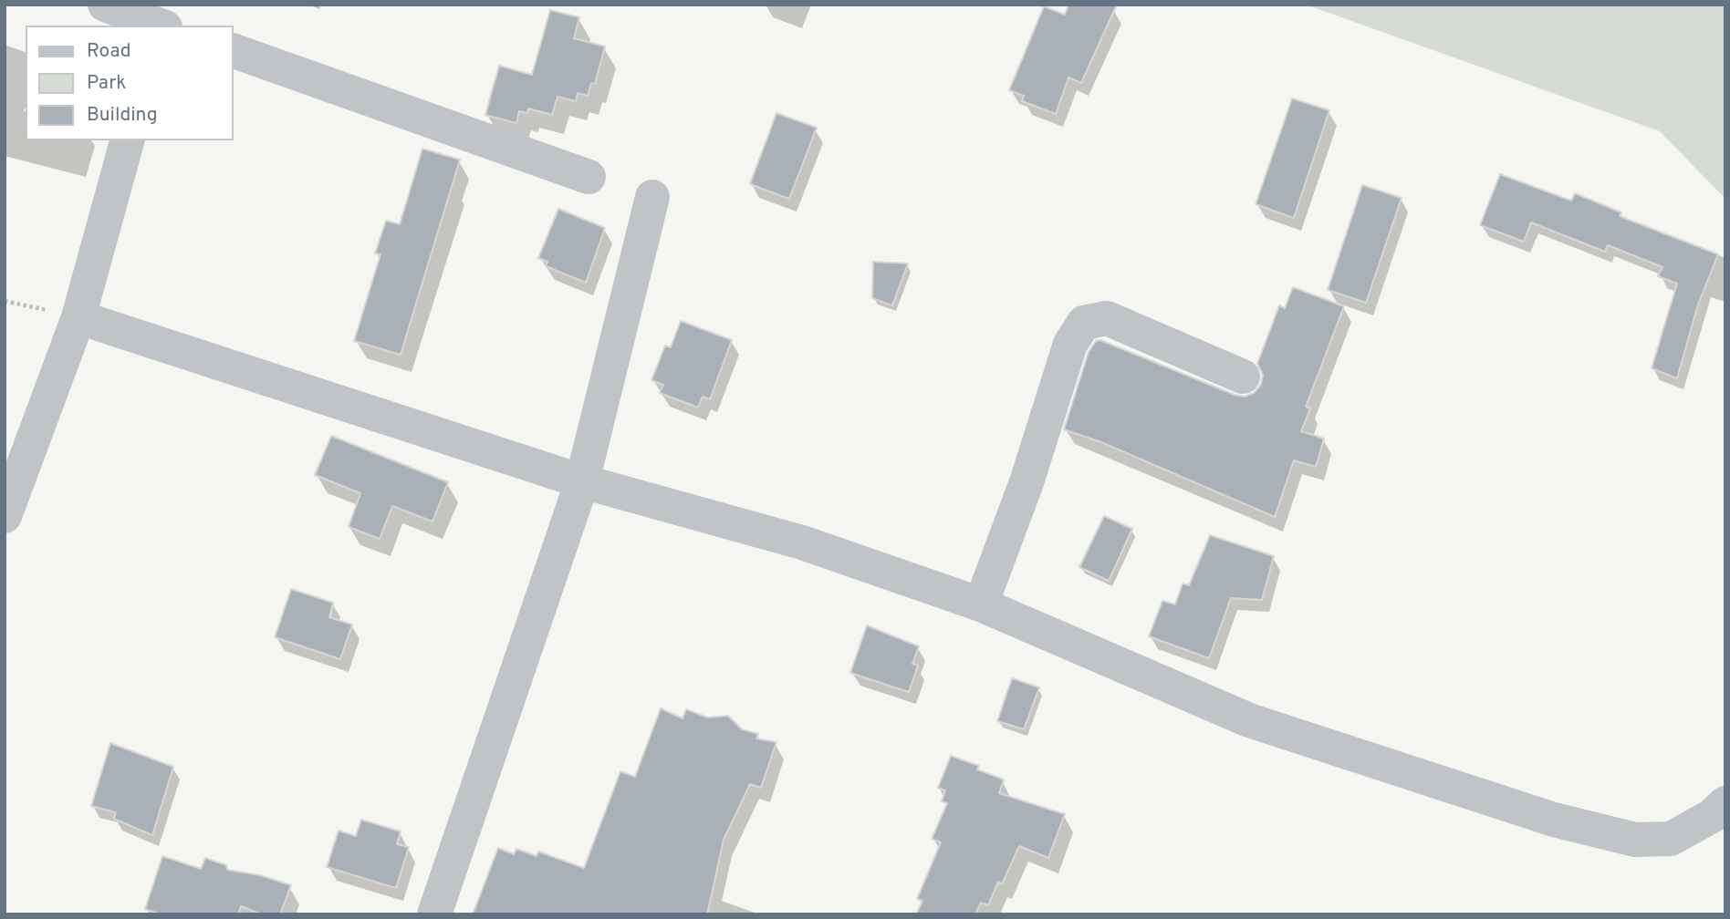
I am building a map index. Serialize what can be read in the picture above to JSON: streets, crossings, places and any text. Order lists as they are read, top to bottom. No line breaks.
{"legend":["Road","Park","Building"]}
